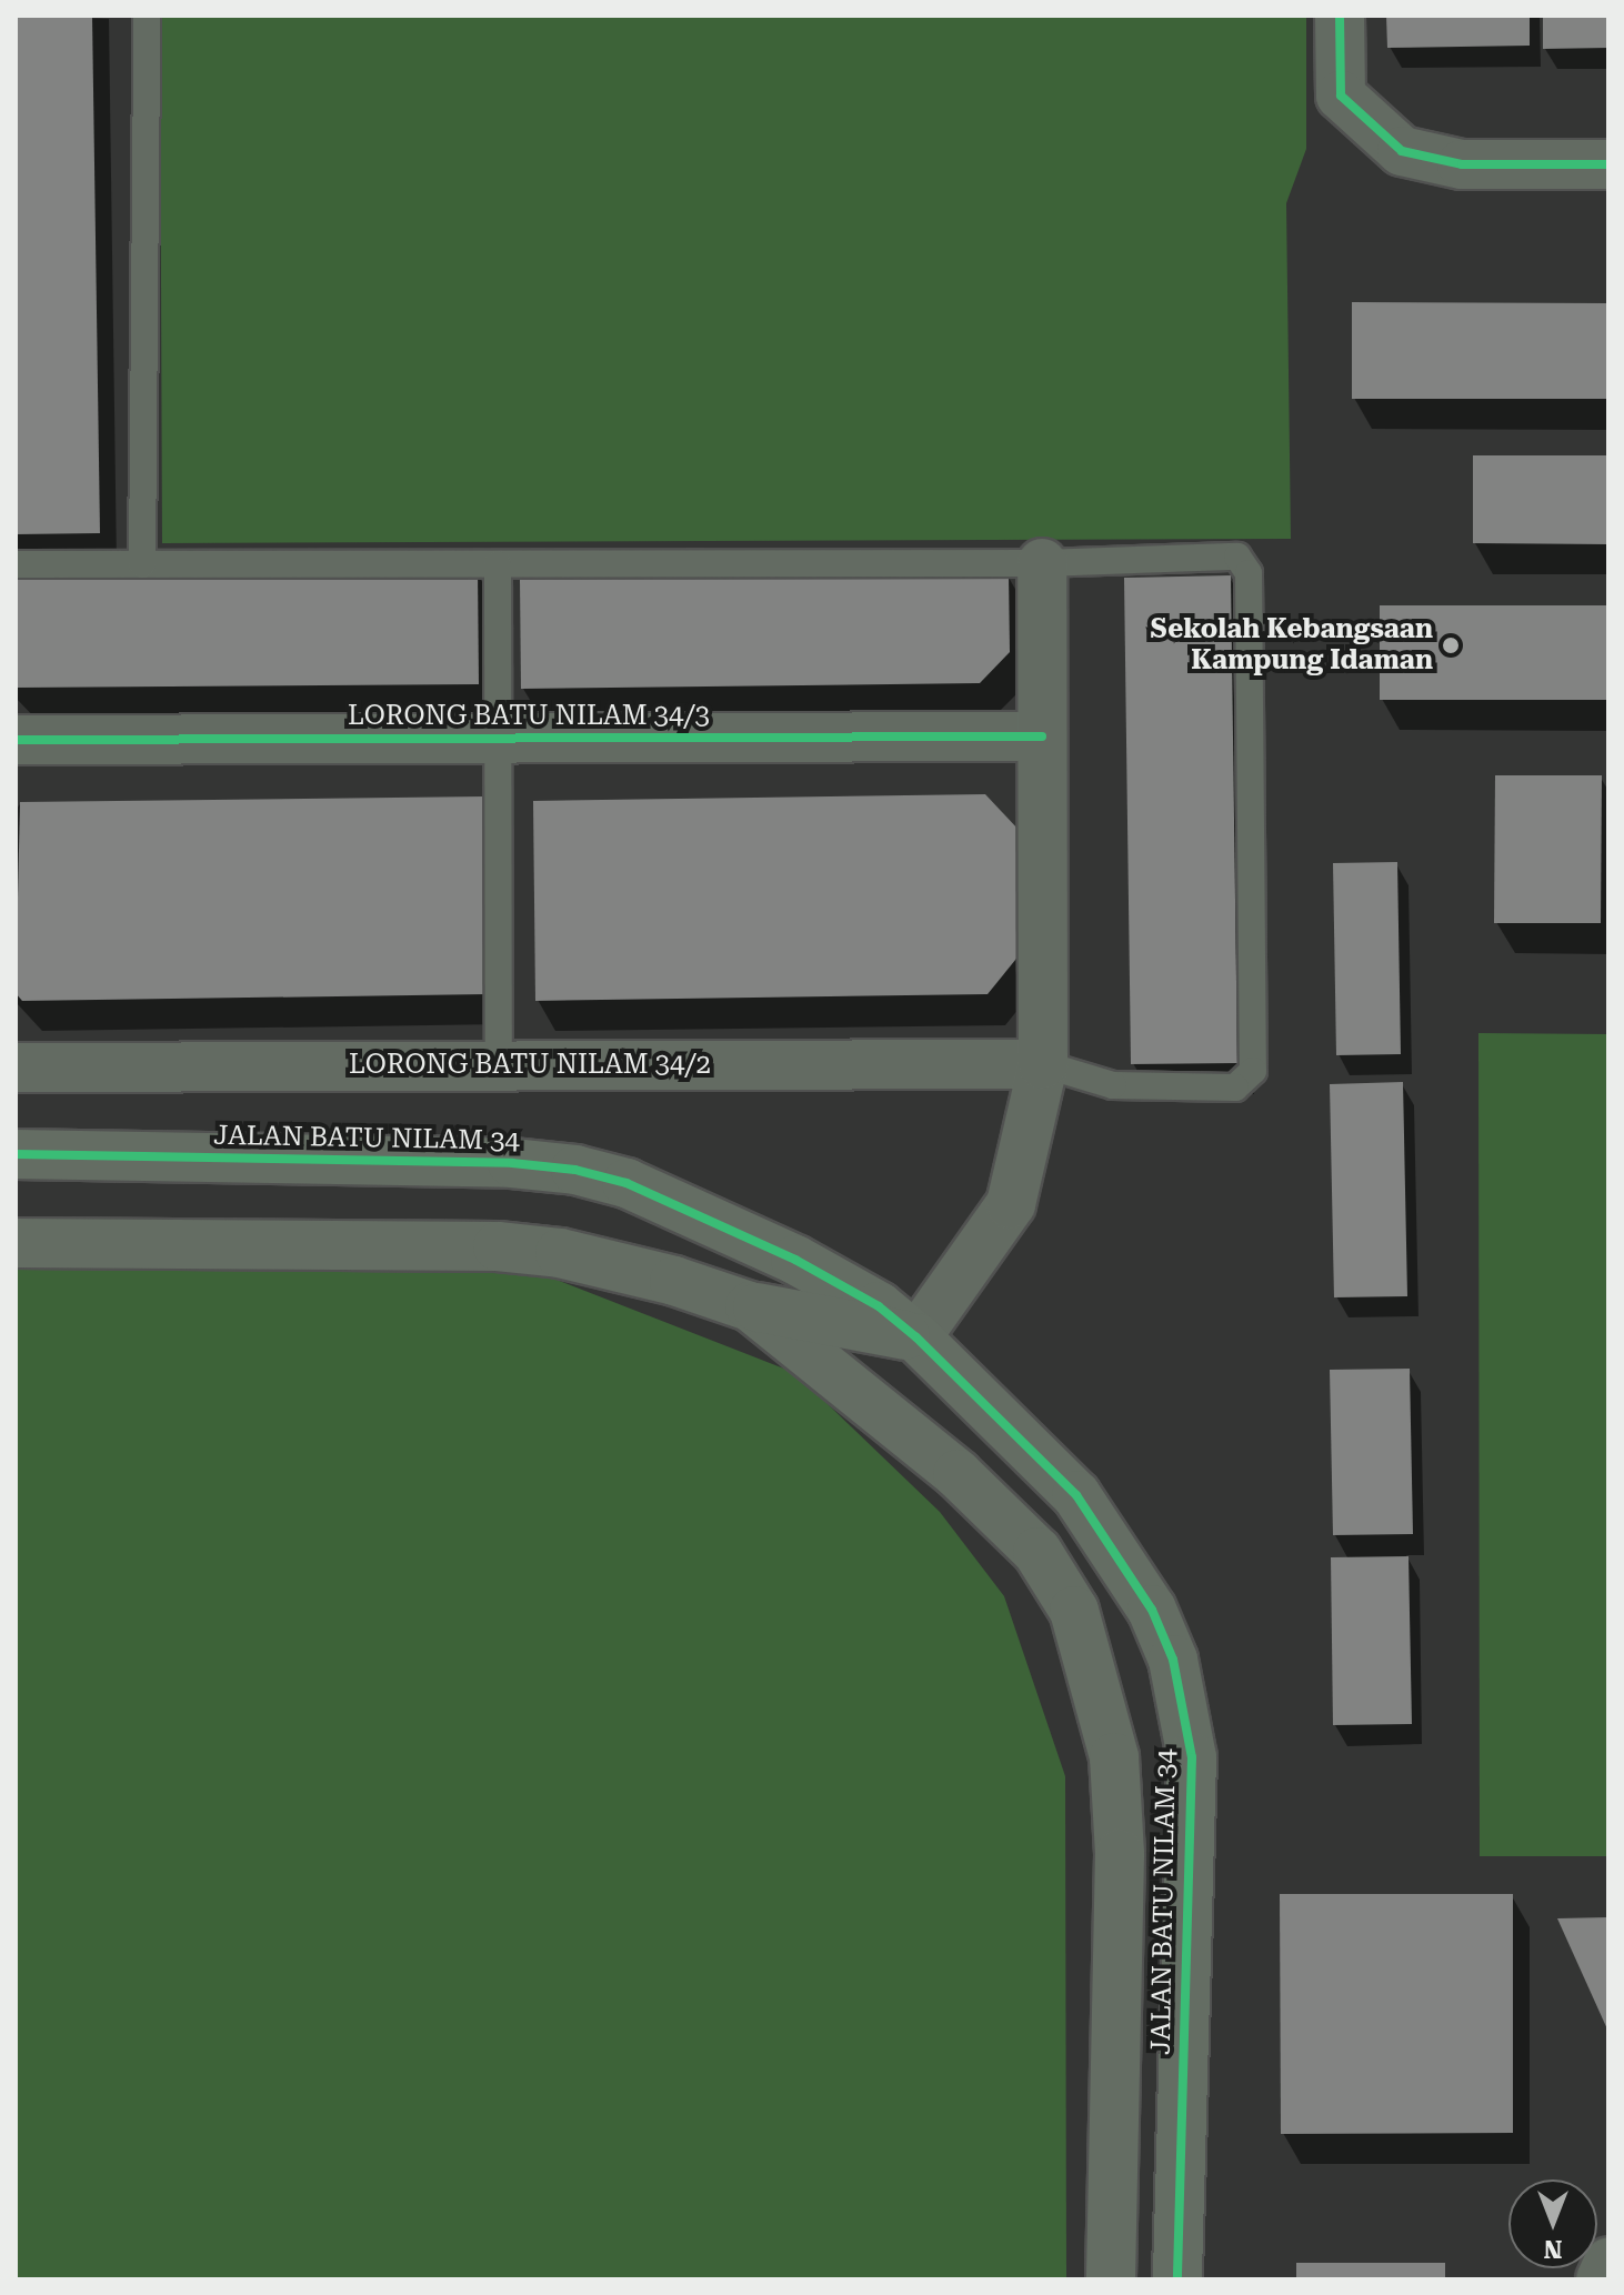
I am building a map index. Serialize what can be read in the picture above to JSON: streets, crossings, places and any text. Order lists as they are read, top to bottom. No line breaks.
{"streets":{"street":["LORONG BATU NILAM 34/3","LORONG BATU NILAM 34/2","JALAN BATU NILAM 34"]},"places":["Sekolah Kebangsaan Kampung Idaman"],"north":"bottom"}
